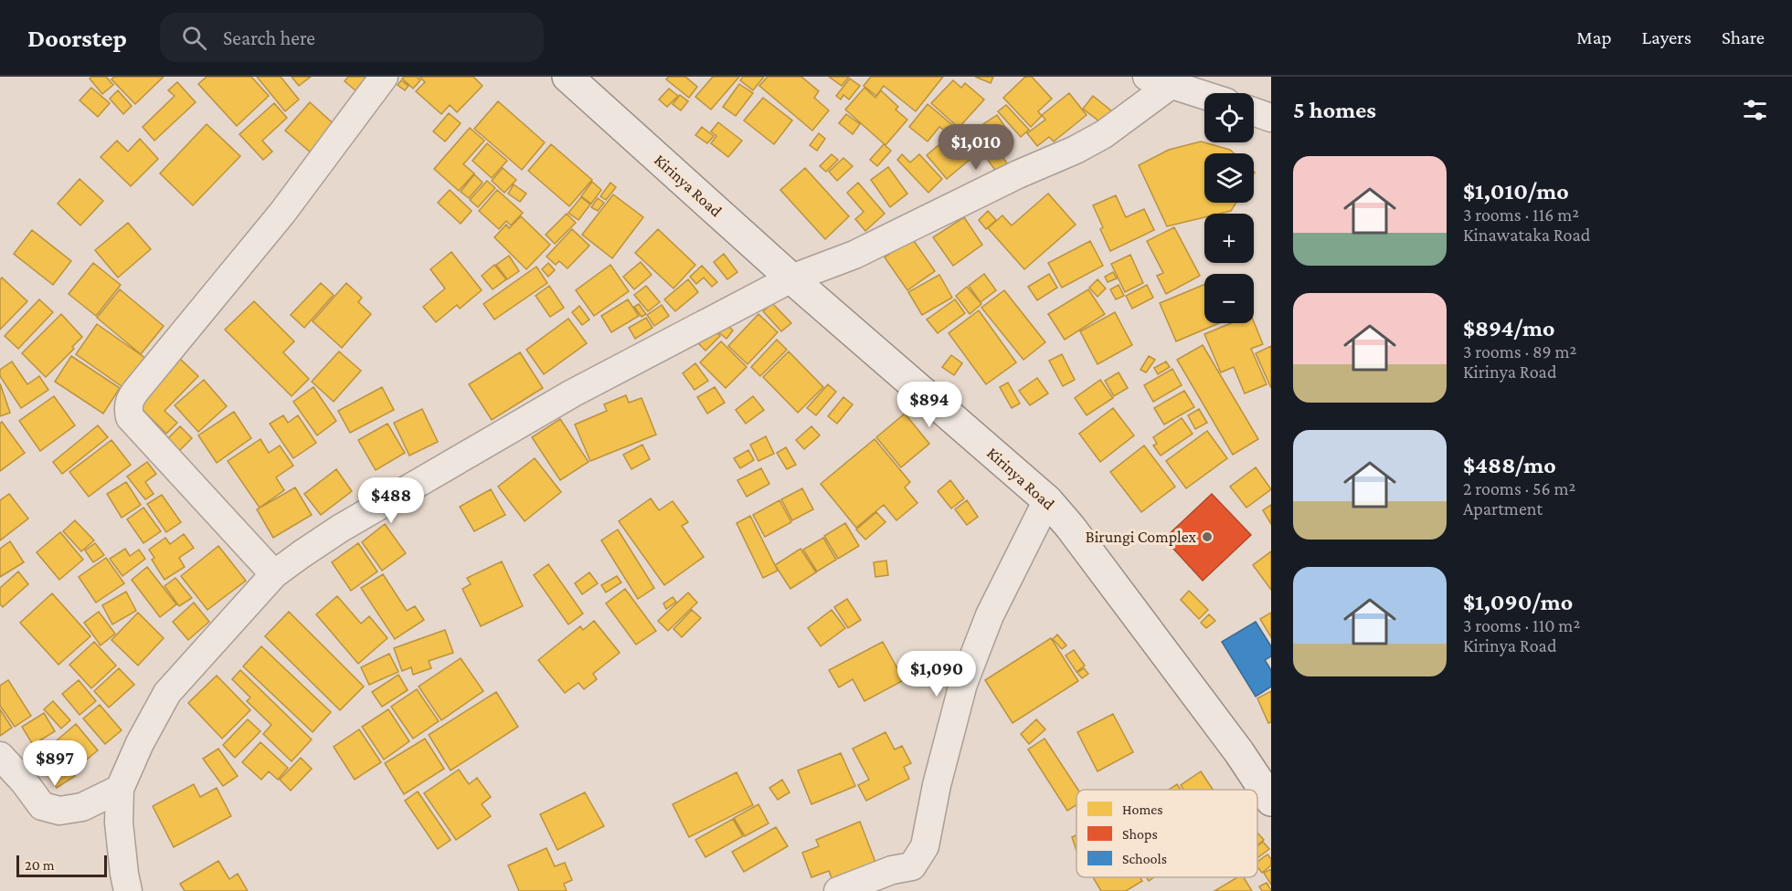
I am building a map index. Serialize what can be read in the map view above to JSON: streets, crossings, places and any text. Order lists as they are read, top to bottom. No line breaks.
{"streets":{"main road":["Kirinya Road"]},"places":["Birungi Complex"],"legend":["Homes","Shops","Schools"],"scale_bar":"20 m","page":{"header":"Doorstep","search":"Search here","nav":["Map","Layers","Share"],"heading":"5 homes","map_buttons":["+","−"],"price":["$1,010","$894","$488","$1,090","$897"],"list":[{"name":"$1,010/mo","note":"3 rooms · 116 m² · Kinawataka Road"},{"name":"$894/mo","note":"3 rooms · 89 m² · Kirinya Road"},{"name":"$488/mo","note":"2 rooms · 56 m² · Apartment"},{"name":"$1,090/mo","note":"3 rooms · 110 m² · Kirinya Road"}],"scale":"20 m"}}
